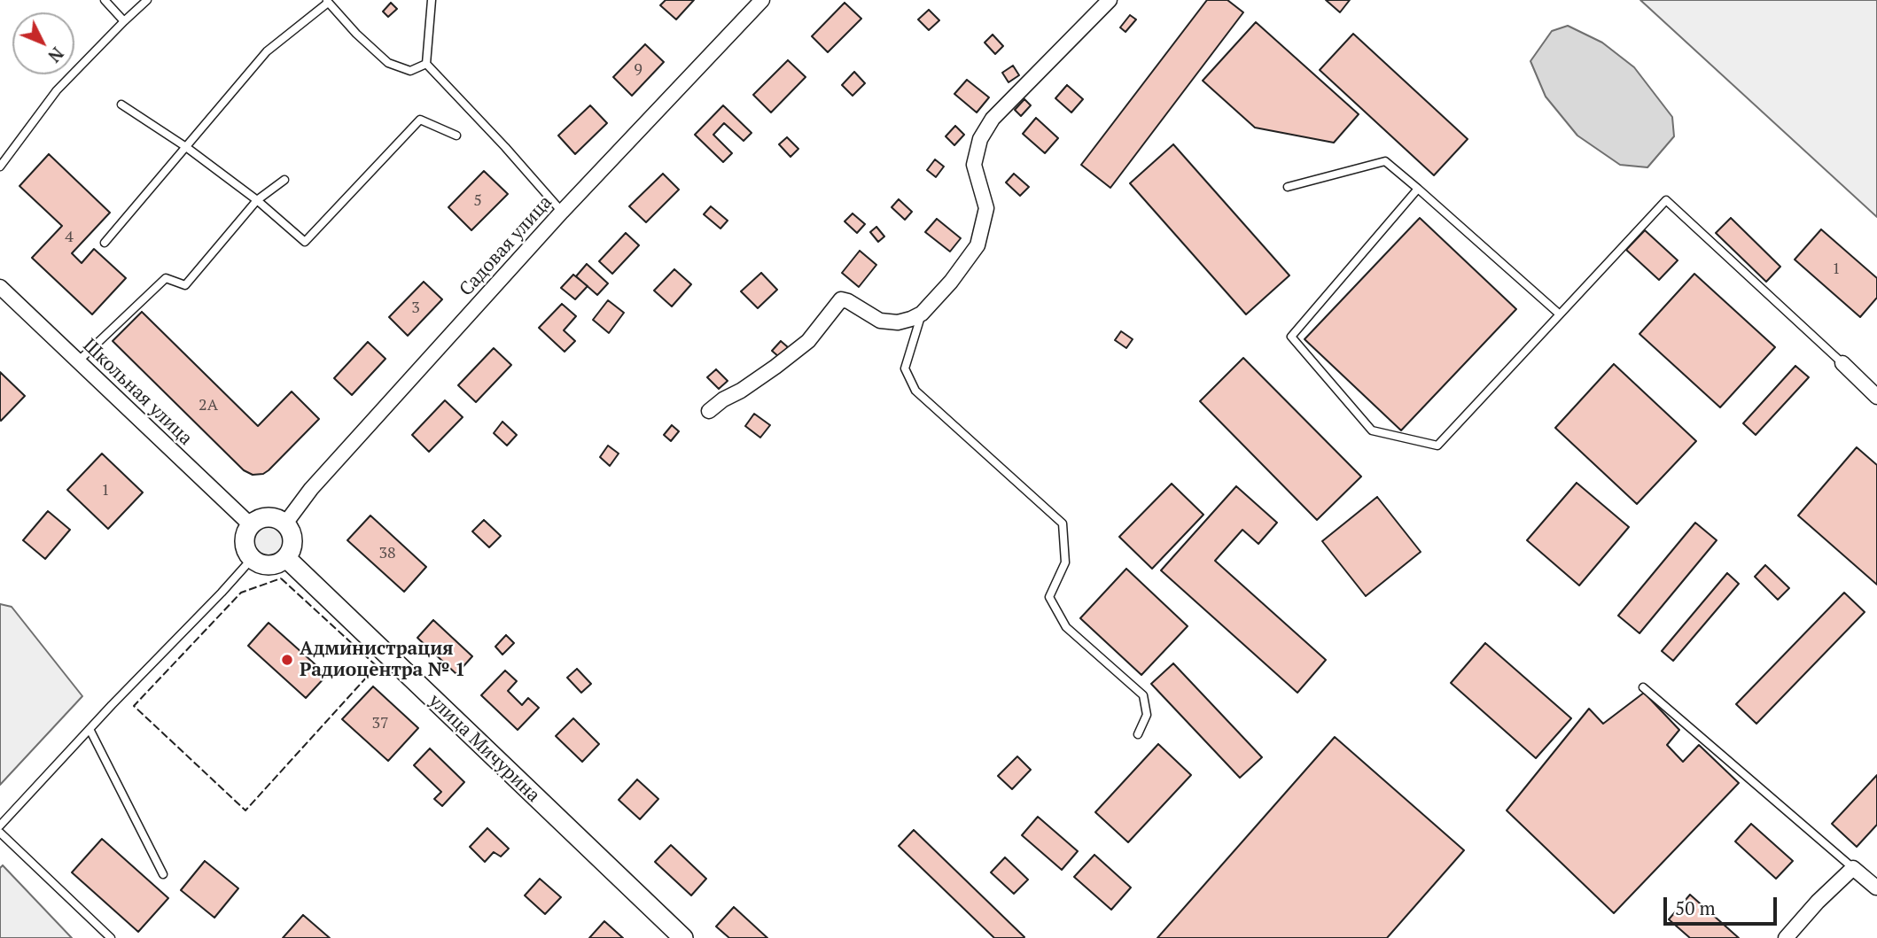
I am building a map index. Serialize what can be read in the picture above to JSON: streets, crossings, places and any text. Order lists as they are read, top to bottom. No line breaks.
{"streets":{"street":["Садовая улица","Школьная улица","улица Мичурина"]},"crossings":[["Садовая улица","Школьная улица"],["Садовая улица","улица Мичурина"],["Школьная улица","улица Мичурина"]],"places":["Администрация Радиоцентра № 1"],"house_numbers":["9","5","4","1","3","2А","1","38","37"],"scale_bar":"50 m","north":"bottom right"}
